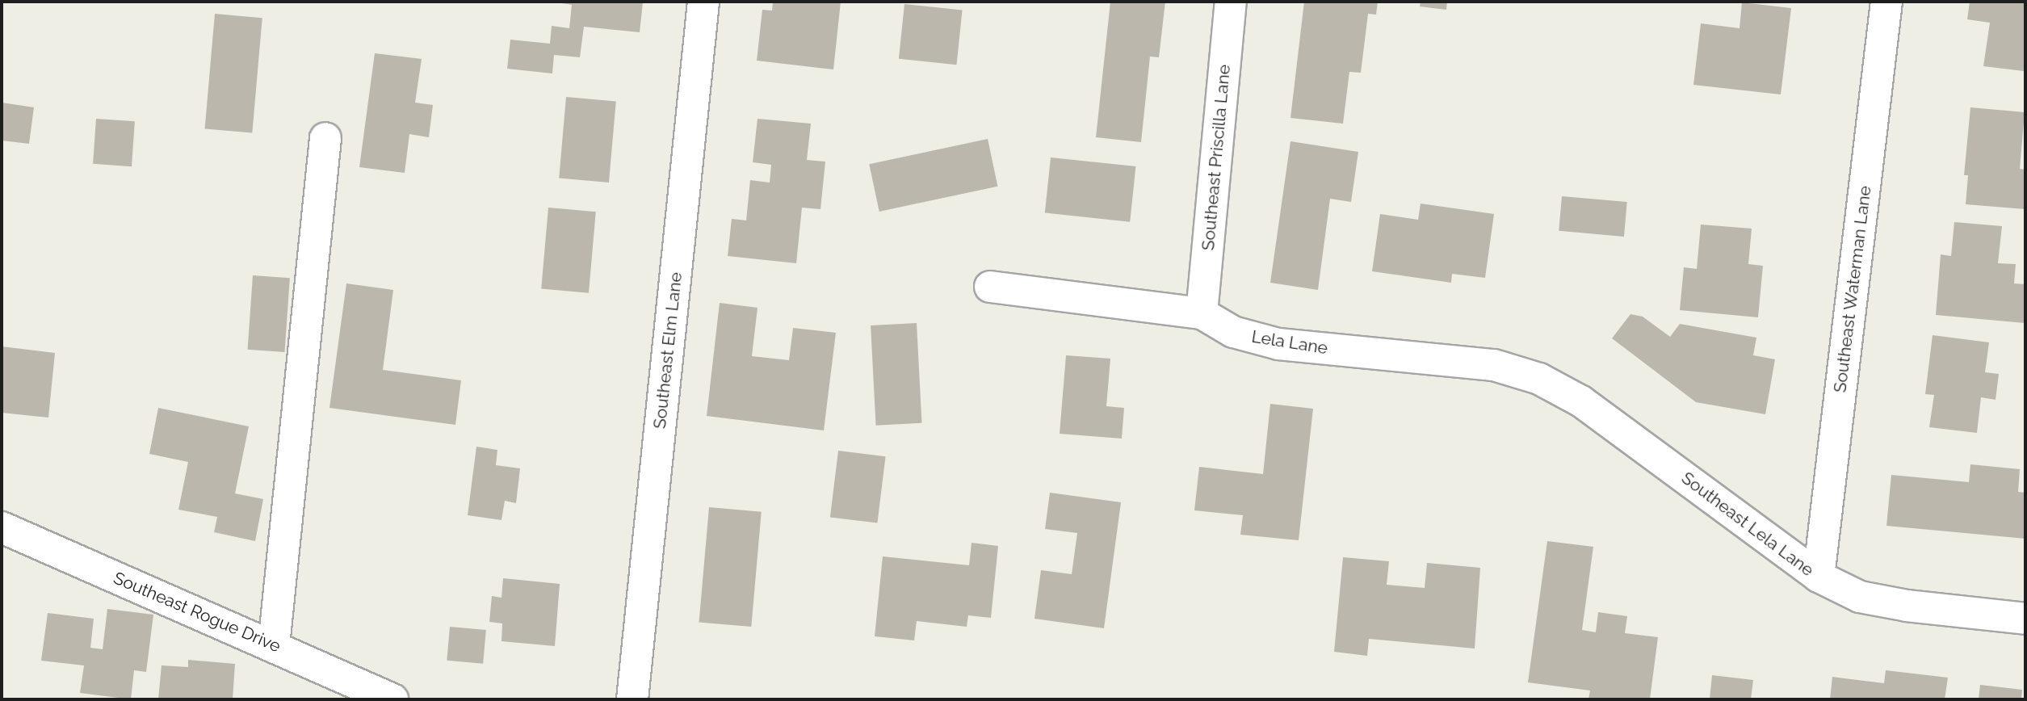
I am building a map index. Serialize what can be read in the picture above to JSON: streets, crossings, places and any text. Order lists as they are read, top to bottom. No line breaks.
{"streets":{"street":["Southeast Priscilla Lane","Southeast Waterman Lane","Lela Lane","Southeast Elm Lane","Southeast Lela Lane","Southeast Rogue Drive"]},"crossings":[["Southeast Priscilla Lane","Lela Lane"],["Southeast Waterman Lane","Southeast Lela Lane"],["Lela Lane","Southeast Lela Lane"]]}
